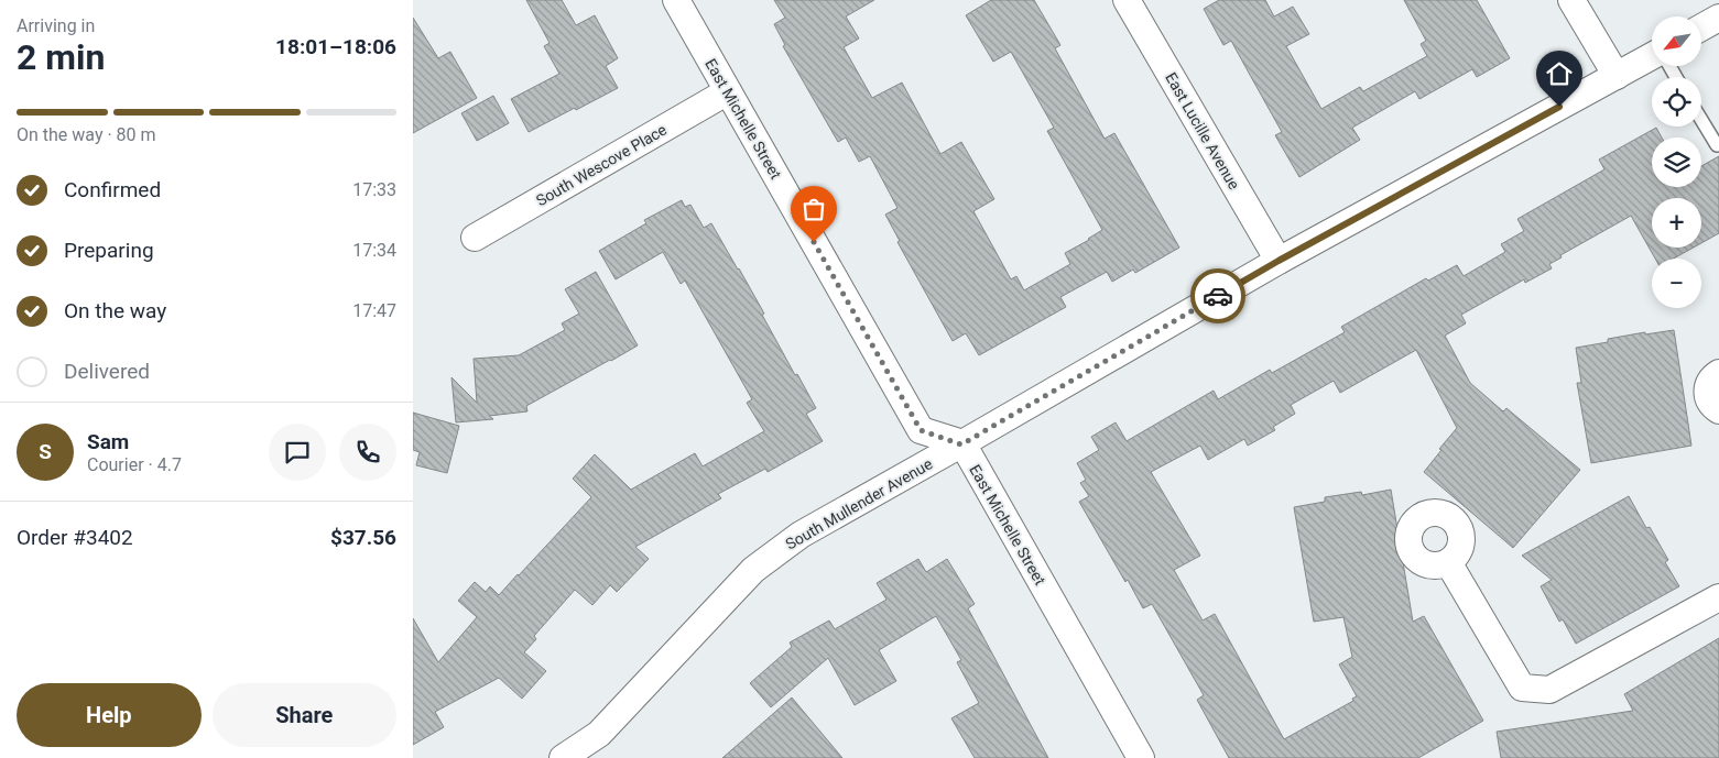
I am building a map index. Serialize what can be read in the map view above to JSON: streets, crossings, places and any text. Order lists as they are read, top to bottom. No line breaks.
{"streets":{"street":["East Michelle Street","East Lucille Avenue","South Wescove Place","South Mullender Avenue"]},"crossings":[["East Michelle Street","South Wescove Place"],["East Michelle Street","South Mullender Avenue"],["East Lucille Avenue","South Mullender Avenue"]],"north":"bottom left","page":{"heading":["2 min","Arriving in","18:01–18:06"],"panel":["Sam","Courier · 4.7","Order #3402","$37.56"],"map_buttons":["+","−"],"bar":"On the way · 80 m","list":[["Confirmed","17:33"],["Preparing","17:34"],["On the way","17:47"],"Delivered"],"round":"S","buttons":["Help","Share"]}}
